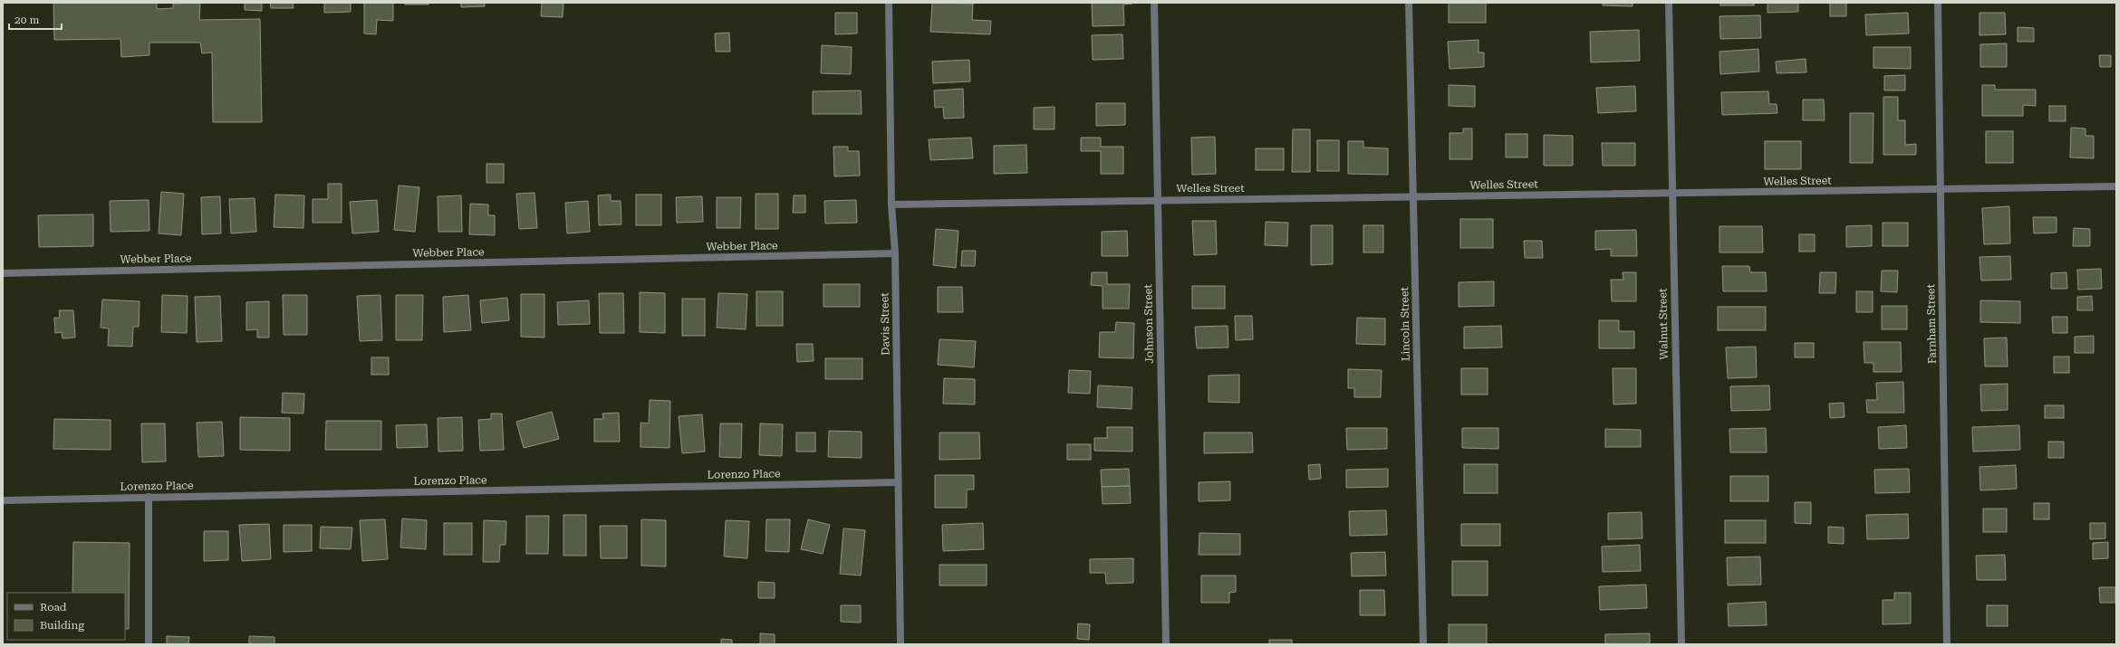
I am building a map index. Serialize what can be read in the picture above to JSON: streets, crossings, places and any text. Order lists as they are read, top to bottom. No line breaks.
{"streets":{"street":["Welles Street","Webber Place","Davis Street","Johnson Street","Lincoln Street","Walnut Street","Farnham Street","Lorenzo Place"]},"crossings":[["Welles Street","Davis Street"],["Welles Street","Johnson Street"],["Welles Street","Lincoln Street"],["Welles Street","Walnut Street"],["Welles Street","Farnham Street"],["Webber Place","Davis Street"],["Davis Street","Lorenzo Place"]],"legend":["Road","Building"],"scale_bar":"20 m"}
